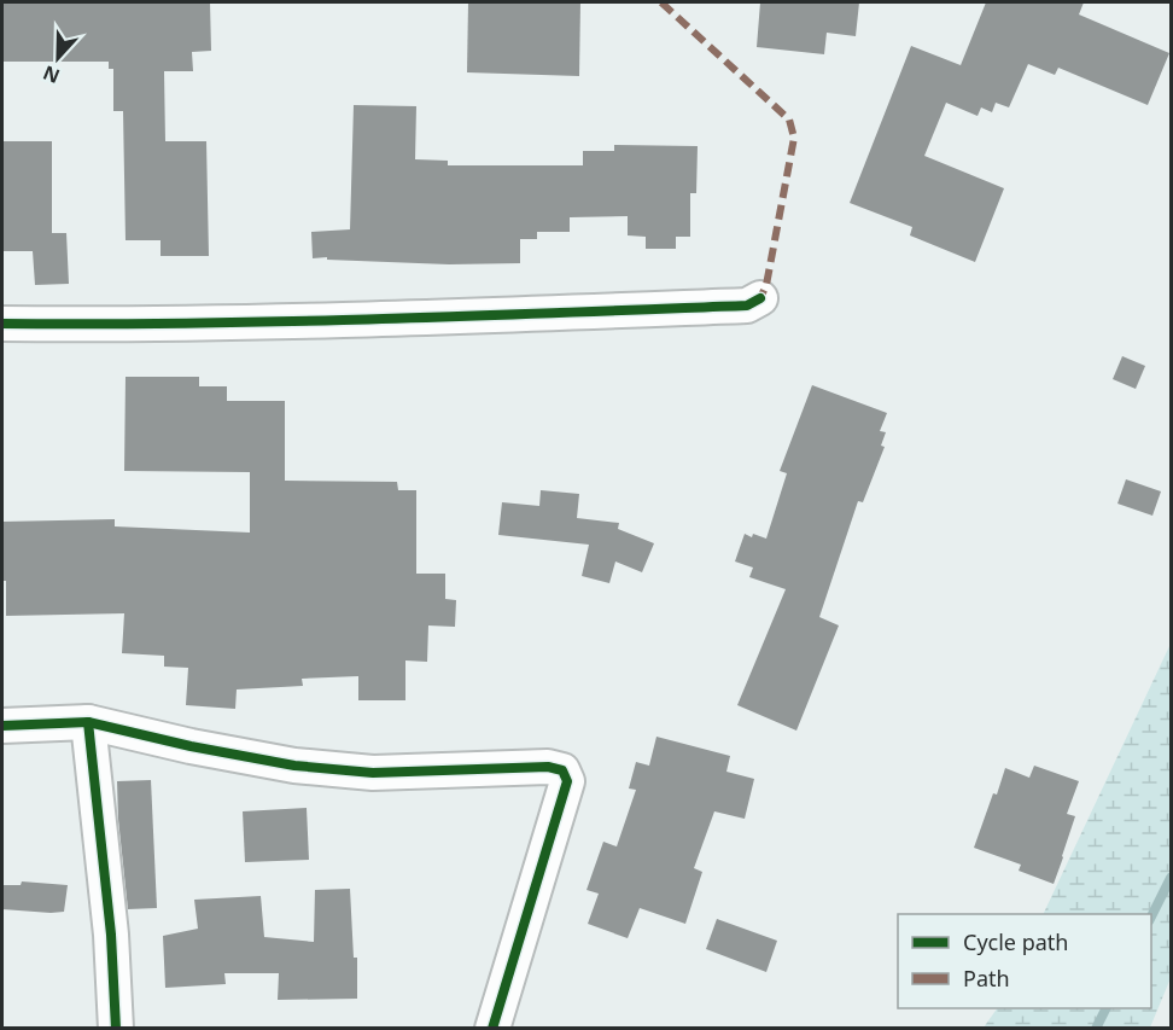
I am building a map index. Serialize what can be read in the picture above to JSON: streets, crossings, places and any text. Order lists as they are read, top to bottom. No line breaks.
{"legend":["Cycle path","Path"],"north":"bottom"}
